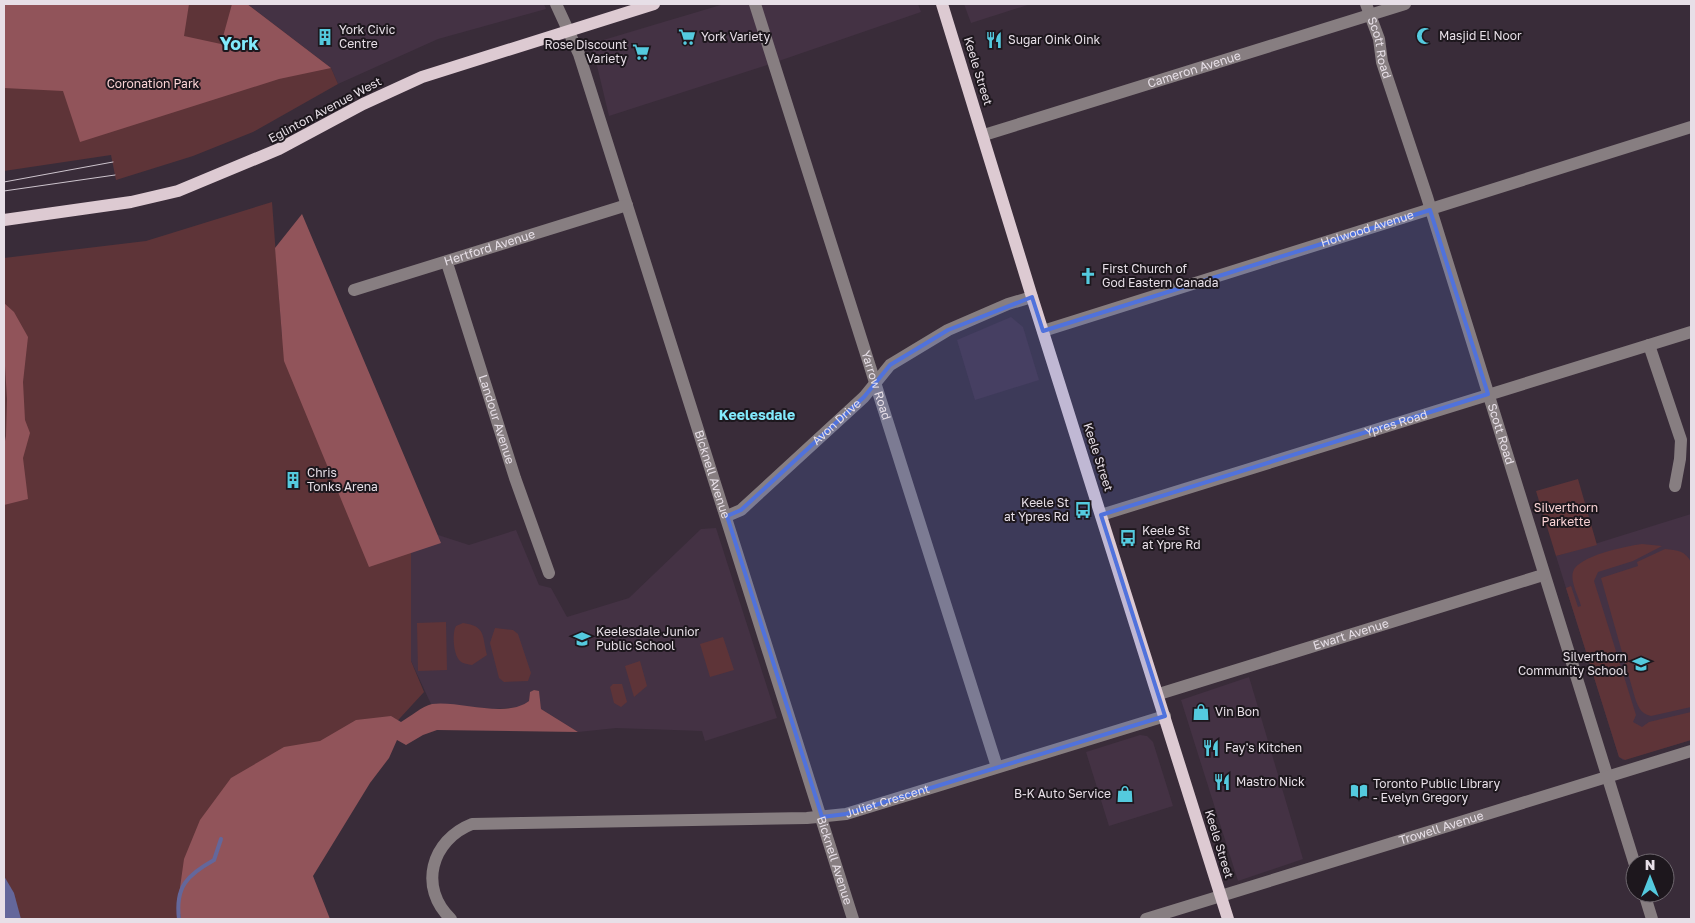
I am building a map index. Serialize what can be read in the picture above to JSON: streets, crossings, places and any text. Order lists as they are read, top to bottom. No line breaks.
{"streets":{"main road":["Keele Street","Eglinton Avenue West"],"street":["Scott Road","Cameron Avenue","Holwood Avenue","Hertford Avenue","Yarrow Road","Landour Avenue","Avon Drive","Ypres Road","Bicknell Avenue","Ewart Avenue","Juliet Crescent","Trowell Avenue"]},"crossings":[["Scott Road","Cameron Avenue"],["Scott Road","Holwood Avenue"],["Scott Road","Ypres Road"],["Scott Road","Ewart Avenue"],["Scott Road","Trowell Avenue"],["Cameron Avenue","Keele Street"],["Keele Street","Holwood Avenue"],["Keele Street","Avon Drive"],["Keele Street","Ypres Road"],["Keele Street","Ewart Avenue"],["Keele Street","Juliet Crescent"],["Keele Street","Trowell Avenue"],["Eglinton Avenue West","Bicknell Avenue"],["Hertford Avenue","Landour Avenue"],["Hertford Avenue","Bicknell Avenue"],["Yarrow Road","Avon Drive"],["Yarrow Road","Juliet Crescent"],["Avon Drive","Bicknell Avenue"],["Bicknell Avenue","Juliet Crescent"]],"districts":["York","Keelesdale"],"parks":["Coronation Park","Silverthorn Parkette"],"places":{"mosque":["Masjid El Noor"],"building":["York Civic Centre","Chris Tonks Arena"],"supermarket":["York Variety","Rose Discount Variety"],"restaurant":["Sugar Oink Oink","Fay's Kitchen","Mastro Nick"],"church":["First Church of God Eastern Canada"],"bus stop":["Keele St at Ypres Rd","Keele St at Ypre Rd"],"school or university":["Keelesdale Junior Public School","Silverthorn Community School"],"shop":["Vin Bon","B-K Auto Service"],"library":["Toronto Public Library - Evelyn Gregory"]},"north":"top"}
